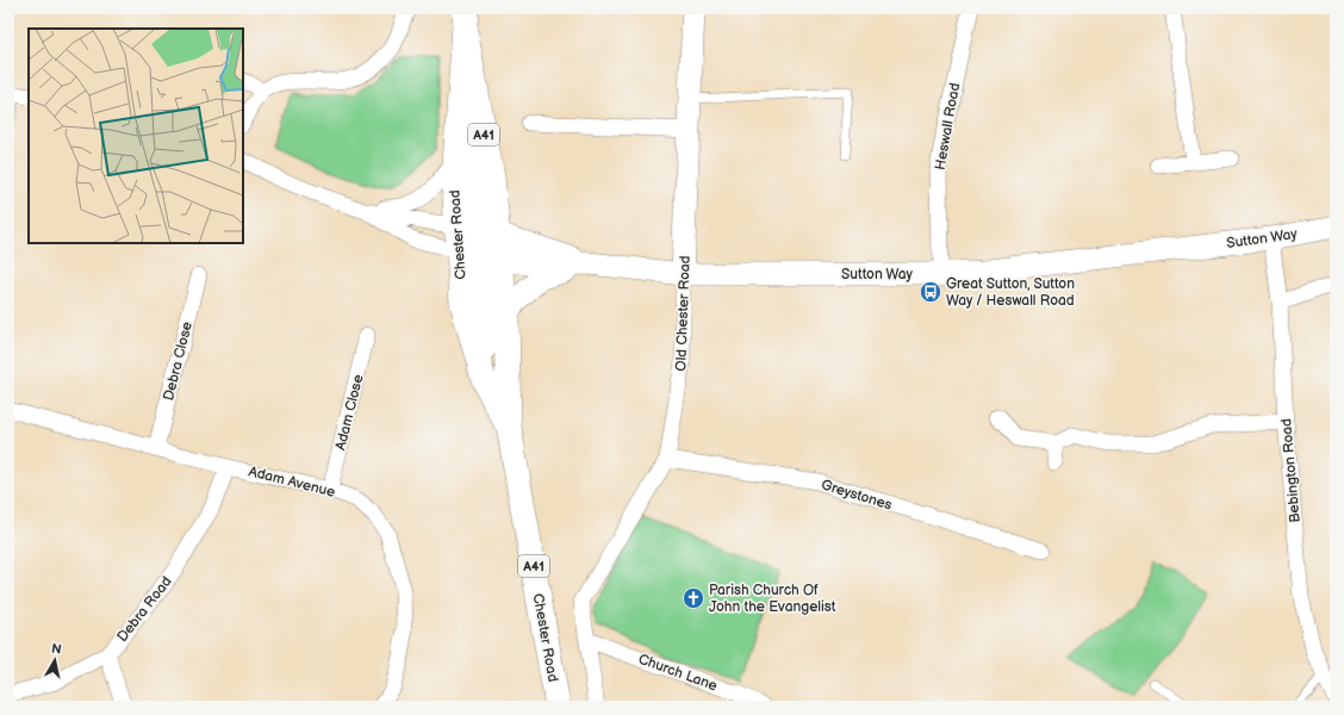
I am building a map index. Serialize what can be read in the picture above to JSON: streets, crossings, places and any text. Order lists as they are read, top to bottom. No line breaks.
{"streets":{"main road":["A41","Chester Road","Sutton Way","Old Chester Road"],"street":["Heswall Road","Debra Close","Adam Close","Bebington Road","Adam Avenue","Greystones","Debra Road","Church Lane"]},"crossings":[["Heswall Road","Sutton Way"],["Chester Road","Sutton Way"],["Sutton Way","Old Chester Road"],["Sutton Way","Bebington Road"],["Old Chester Road","Greystones"],["Old Chester Road","Church Lane"],["Debra Close","Adam Avenue"],["Adam Close","Adam Avenue"],["Adam Avenue","Debra Road"]],"places":{"bus stop":["Great Sutton, Sutton Way / Heswall Road"],"church":["Parish Church Of John the Evangelist"]},"north":"top"}
